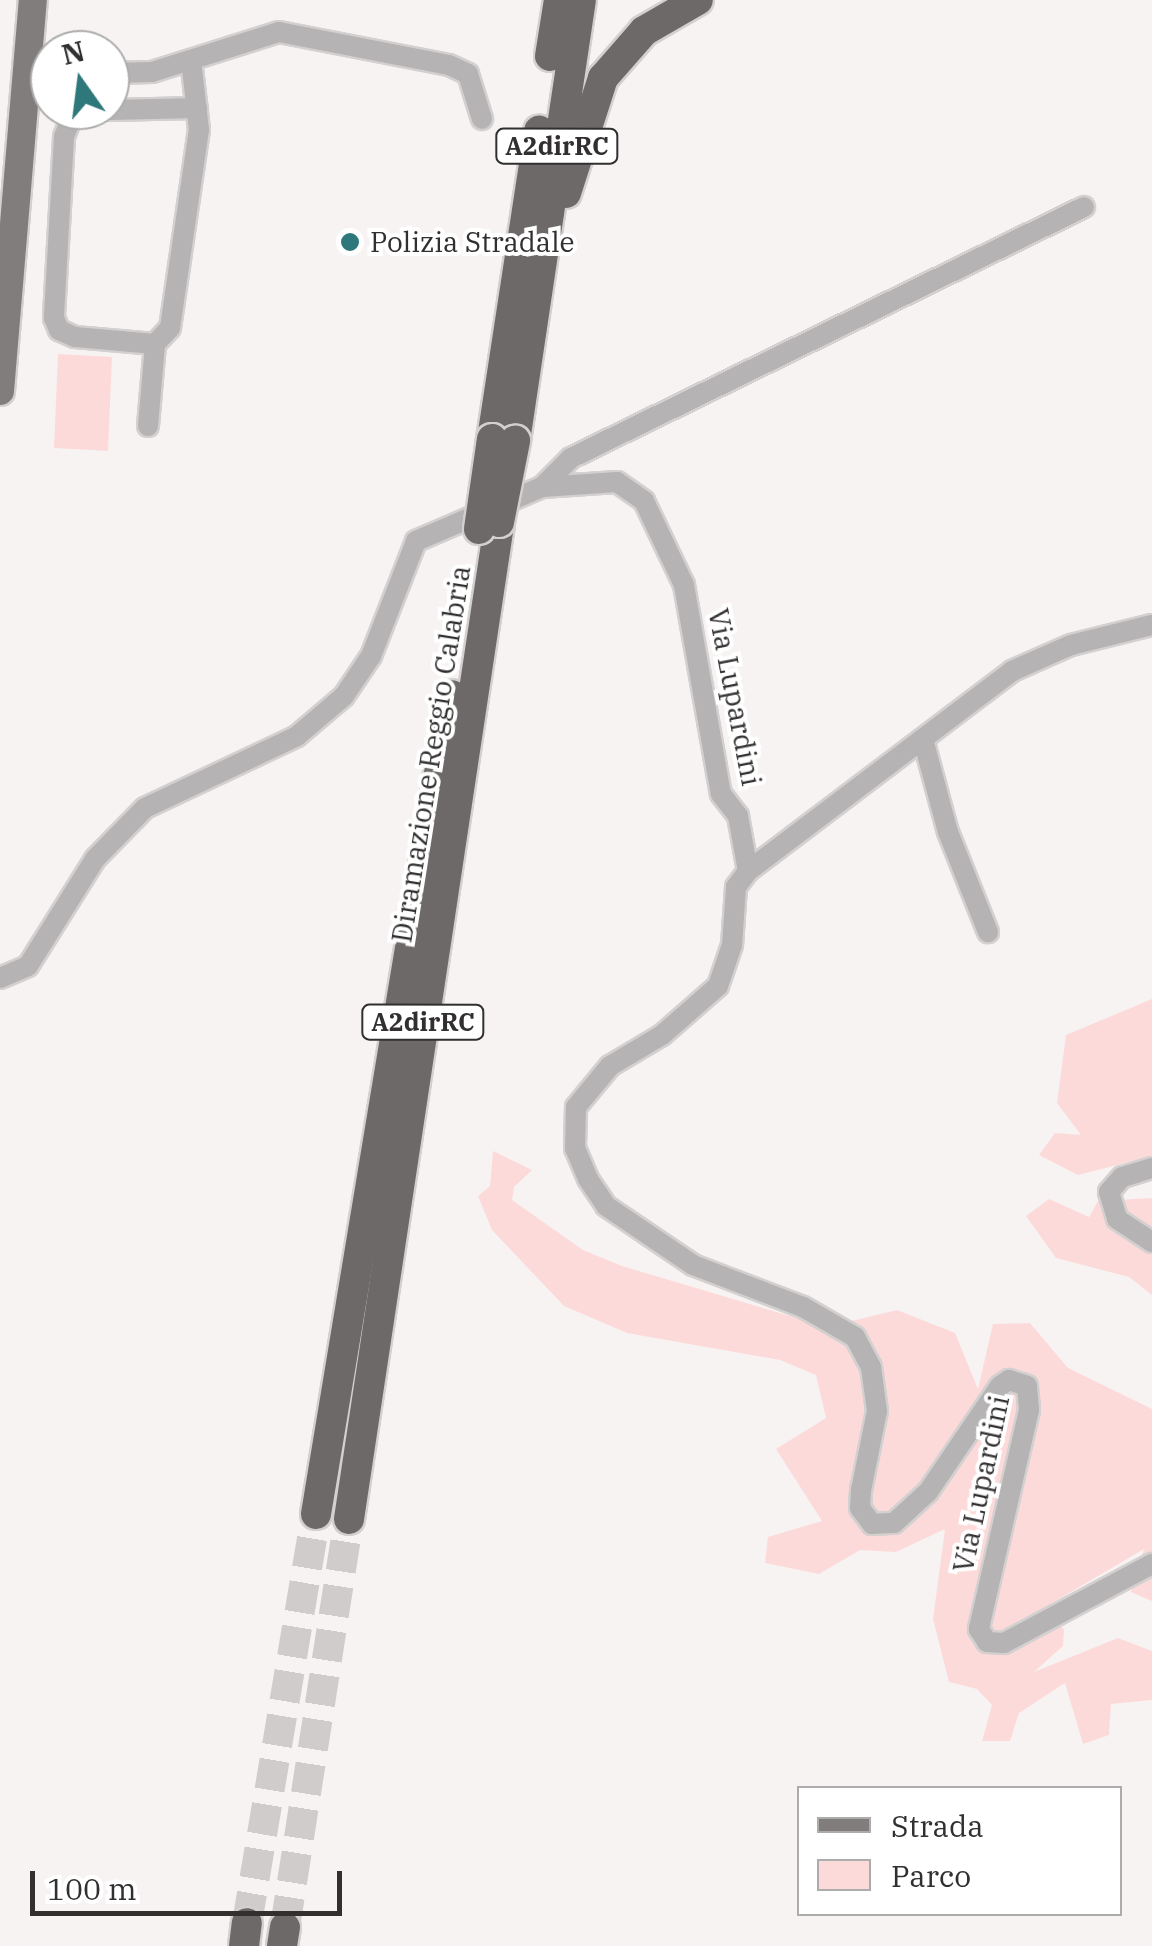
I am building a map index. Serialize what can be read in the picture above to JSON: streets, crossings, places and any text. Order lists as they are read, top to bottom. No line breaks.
{"streets":{"highway":["A2dirRC","Diramazione Reggio Calabria"],"street":["Via Lupardini"]},"places":["Polizia Stradale"],"legend":["Strada","Parco"],"scale_bar":"100 m","north":"top"}
